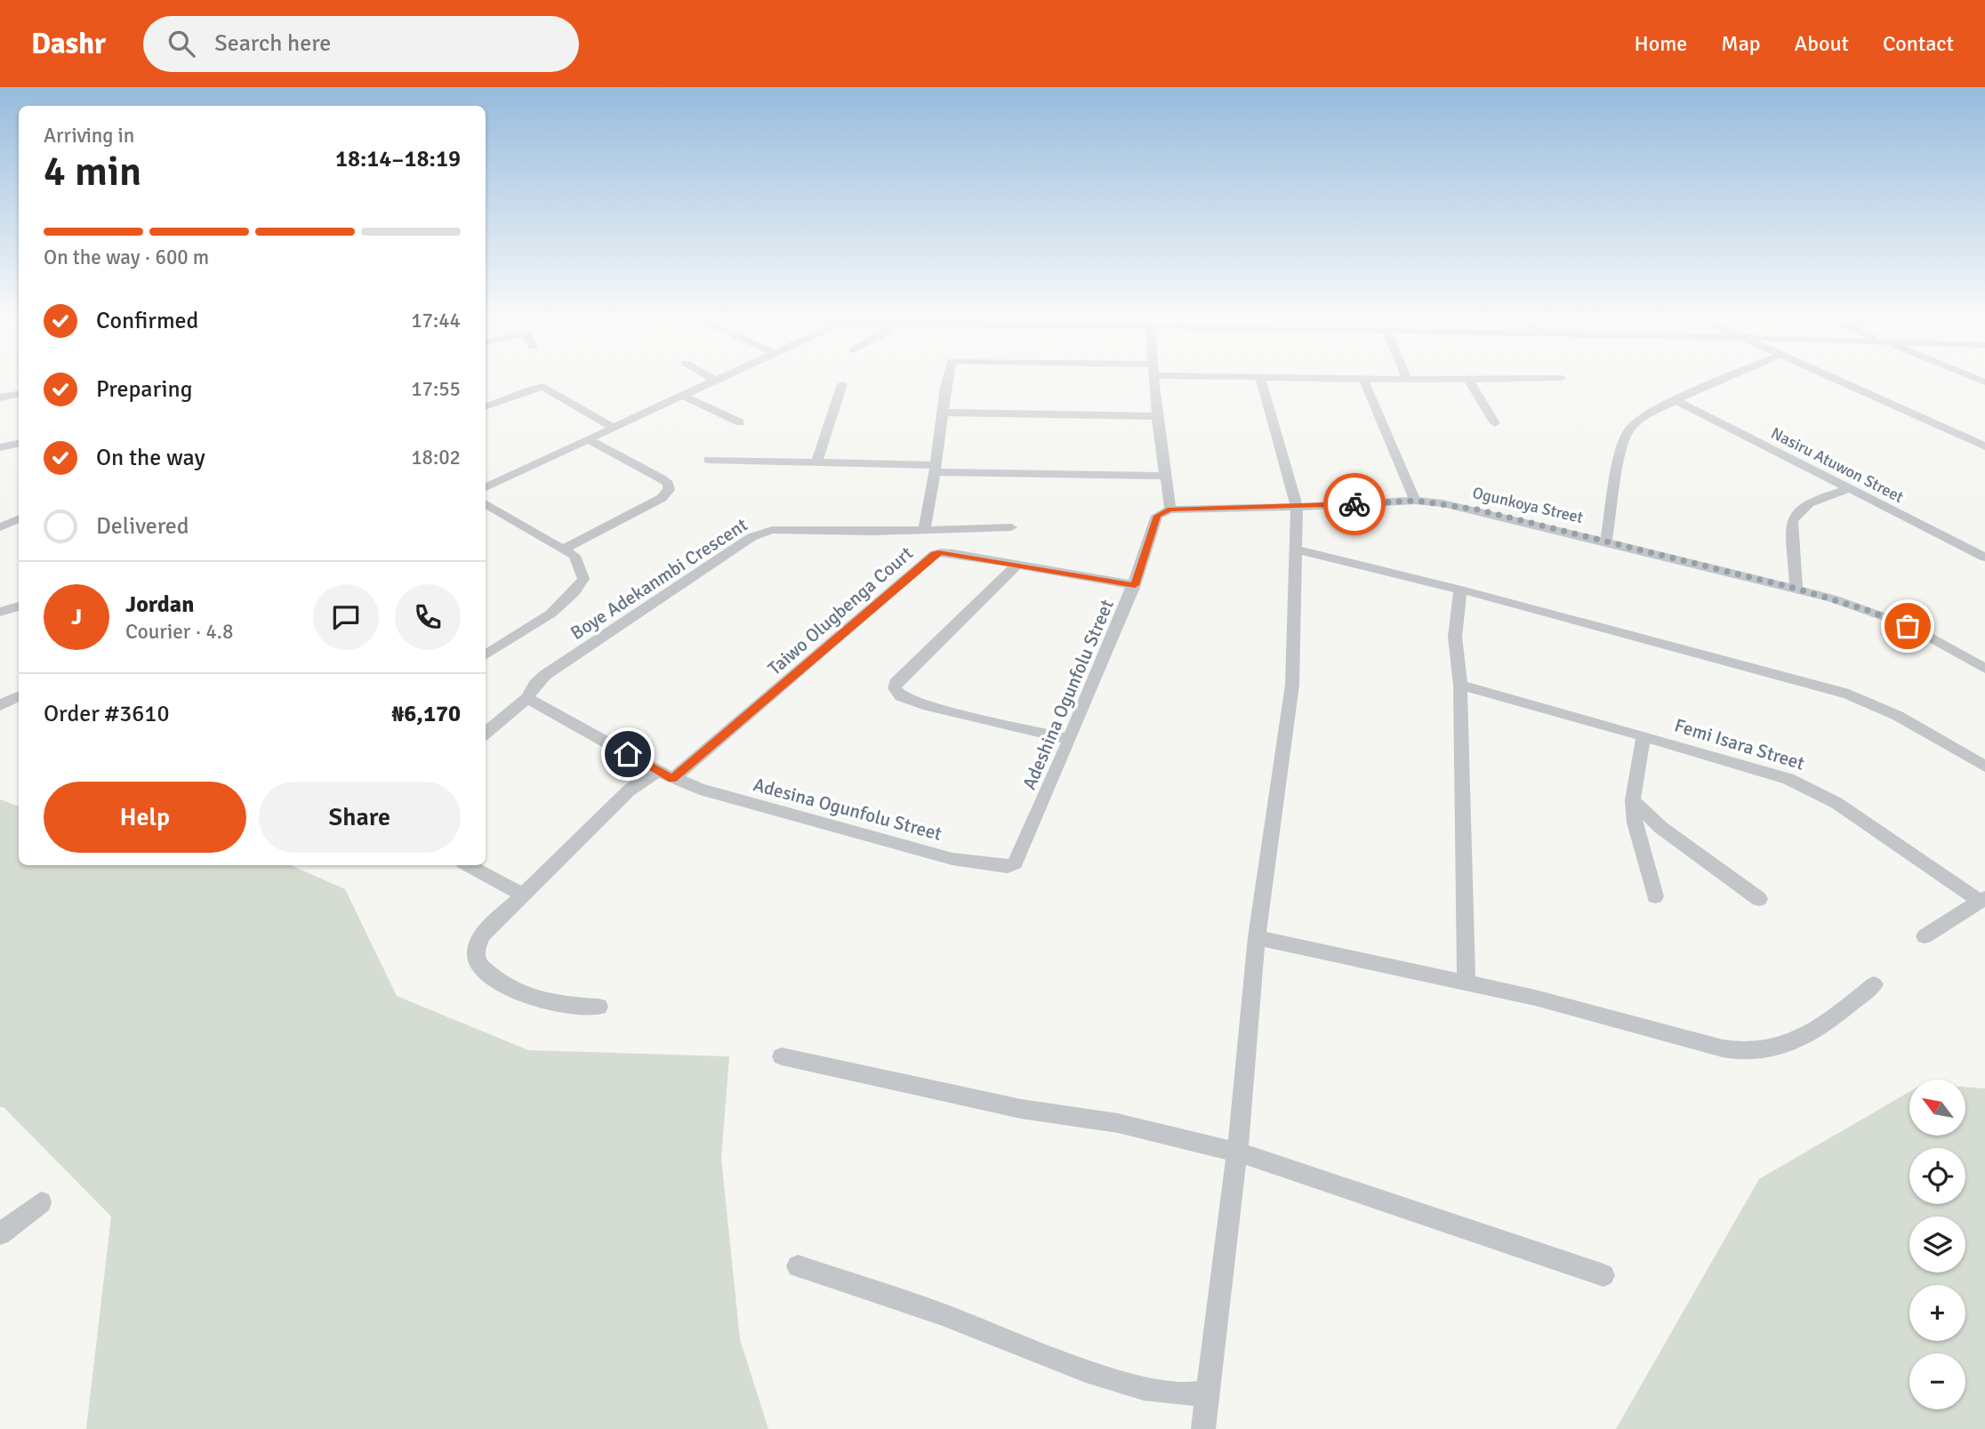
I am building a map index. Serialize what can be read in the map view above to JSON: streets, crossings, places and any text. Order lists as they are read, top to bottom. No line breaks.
{"streets":{"street":["Nasiru Atuwon Street","Ogunkoya Street","Boye Adekanmbi Crescent","Taiwo Olugbenga Court","Adeshina Ogunfolu Street","Femi Isara Street","Adesina Ogunfolu Street"]},"crossings":[["Ogunkoya Street","Adeshina Ogunfolu Street"],["Boye Adekanmbi Crescent","Adesina Ogunfolu Street"],["Taiwo Olugbenga Court","Adeshina Ogunfolu Street"],["Taiwo Olugbenga Court","Adesina Ogunfolu Street"],["Adeshina Ogunfolu Street","Adesina Ogunfolu Street"]],"north":"top left","page":{"header":"Dashr","search":"Search here","nav":["Home","Map","About","Contact"],"heading":["4 min","Arriving in","18:14–18:19"],"panel":["Jordan","Courier · 4.8","Order #3610","₦6,170"],"bar":"On the way · 600 m","list":[["Confirmed","17:44"],["Preparing","17:55"],["On the way","18:02"],"Delivered"],"round":"J","buttons":["Help","Share"],"map_buttons":["+","−"]}}
